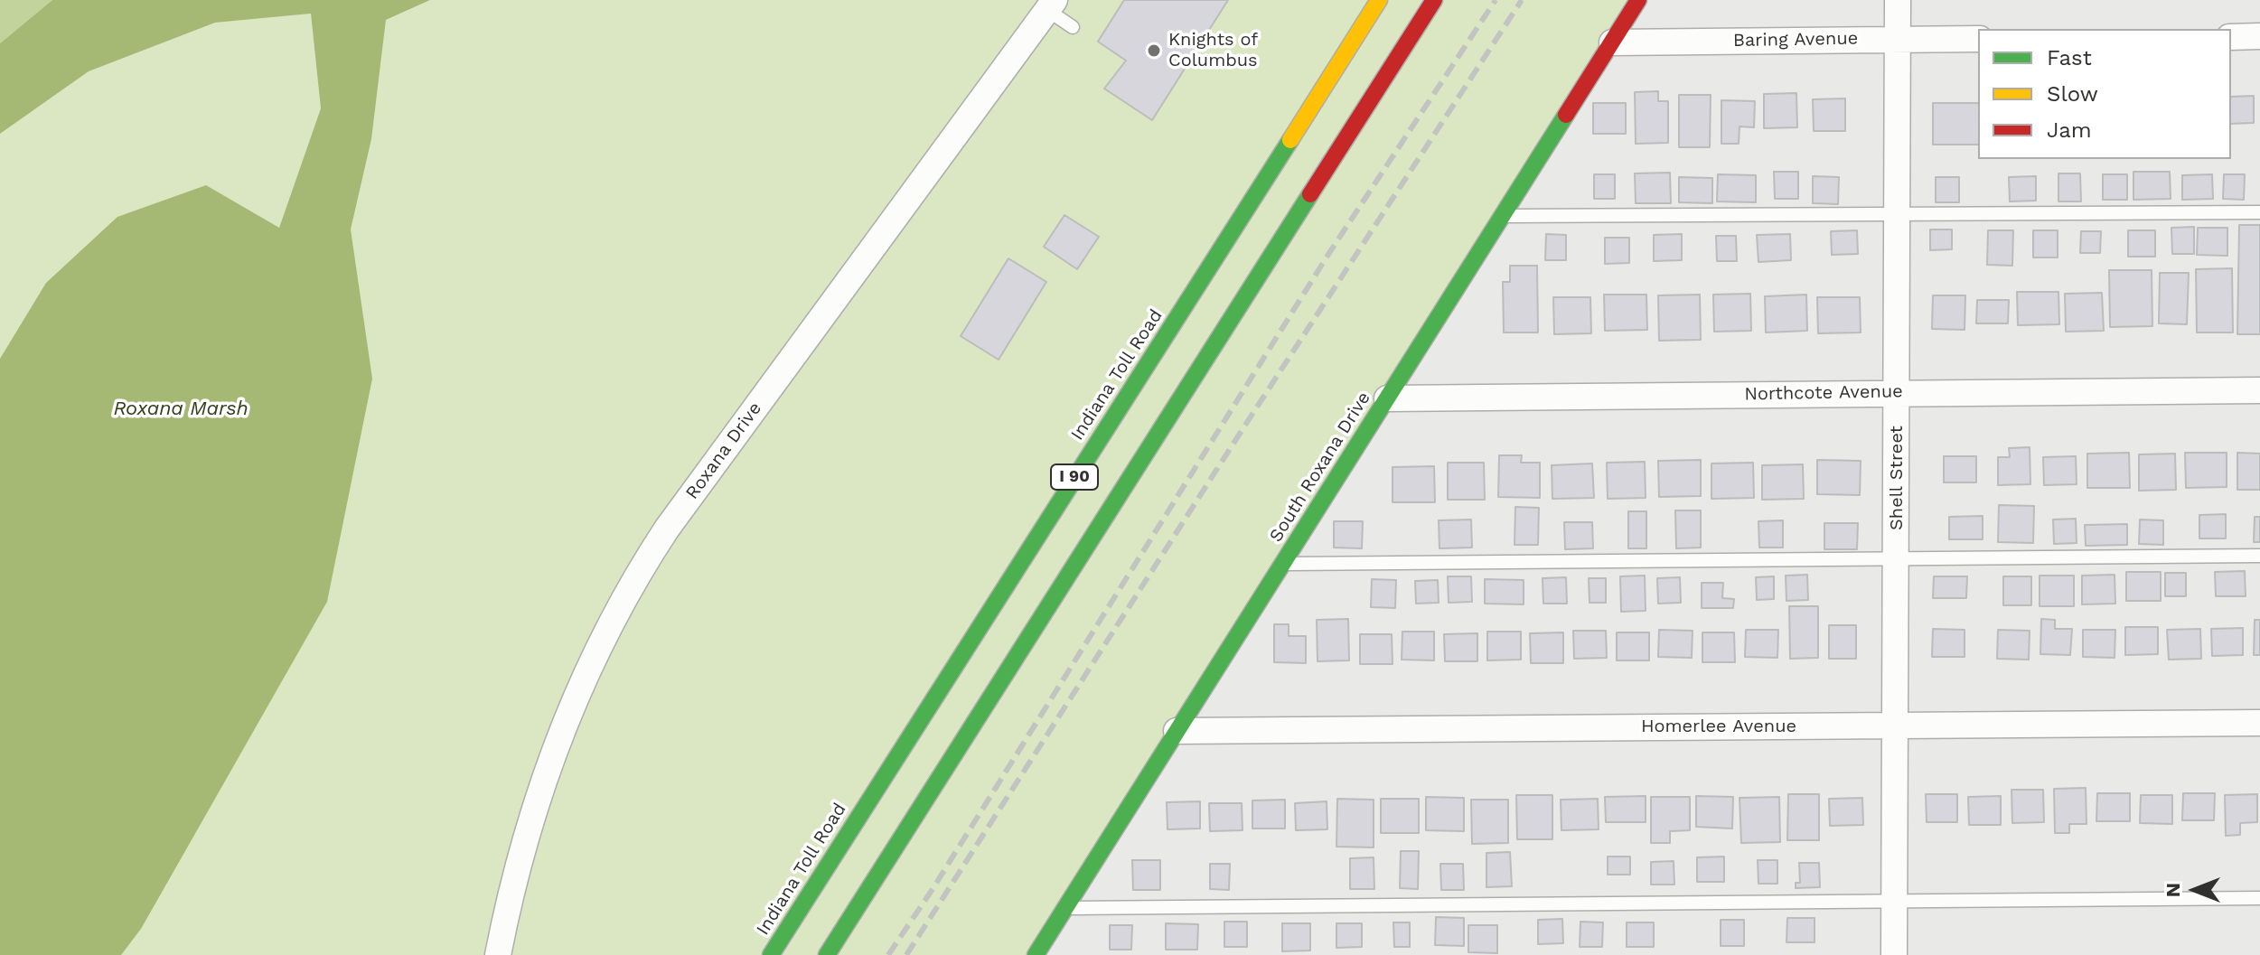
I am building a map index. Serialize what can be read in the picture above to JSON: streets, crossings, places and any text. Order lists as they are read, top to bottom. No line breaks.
{"streets":{"main road":["Indiana Toll Road","South Roxana Drive","I 90"],"street":["Baring Avenue","Northcote Avenue","Roxana Drive","Shell Street","Homerlee Avenue"]},"crossings":[["Baring Avenue","South Roxana Drive"],["Baring Avenue","Shell Street"],["Northcote Avenue","South Roxana Drive"],["Northcote Avenue","Shell Street"],["South Roxana Drive","Homerlee Avenue"],["Shell Street","Homerlee Avenue"]],"water":["Roxana Marsh"],"places":["Knights of Columbus"],"legend":["Fast","Slow","Jam"],"north":"left"}
